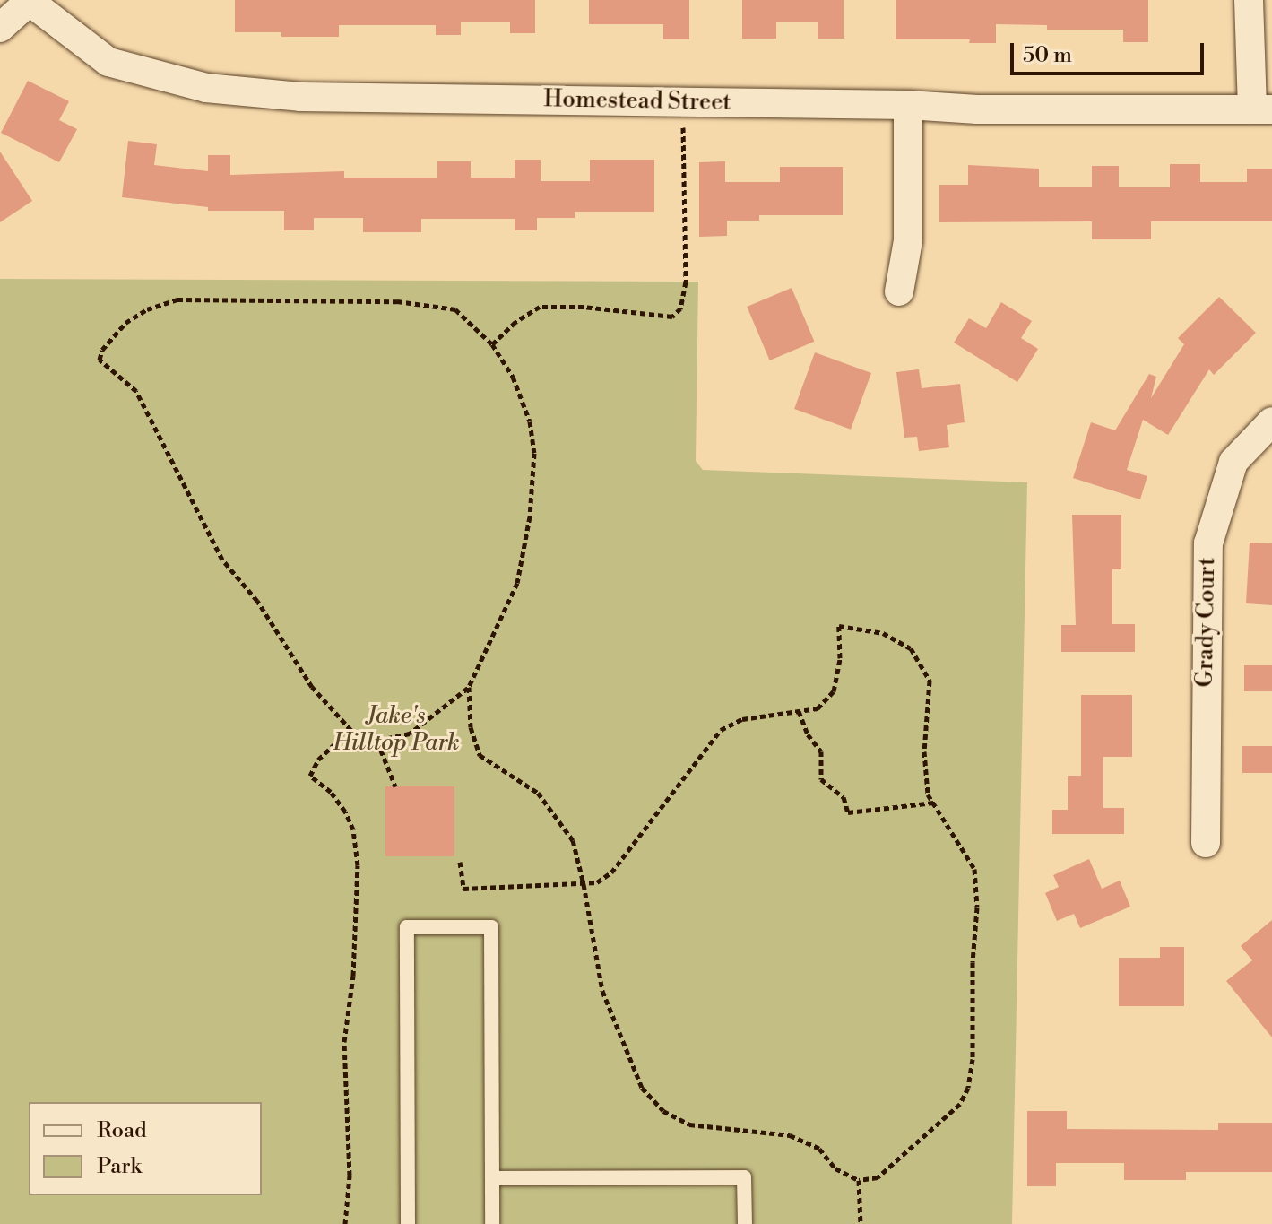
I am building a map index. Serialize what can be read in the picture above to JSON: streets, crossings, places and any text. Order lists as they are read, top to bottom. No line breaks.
{"streets":{"street":["Homestead Street","Grady Court"]},"parks":["Jake's Hilltop Park"],"legend":["Road","Park"],"scale_bar":"50 m"}
